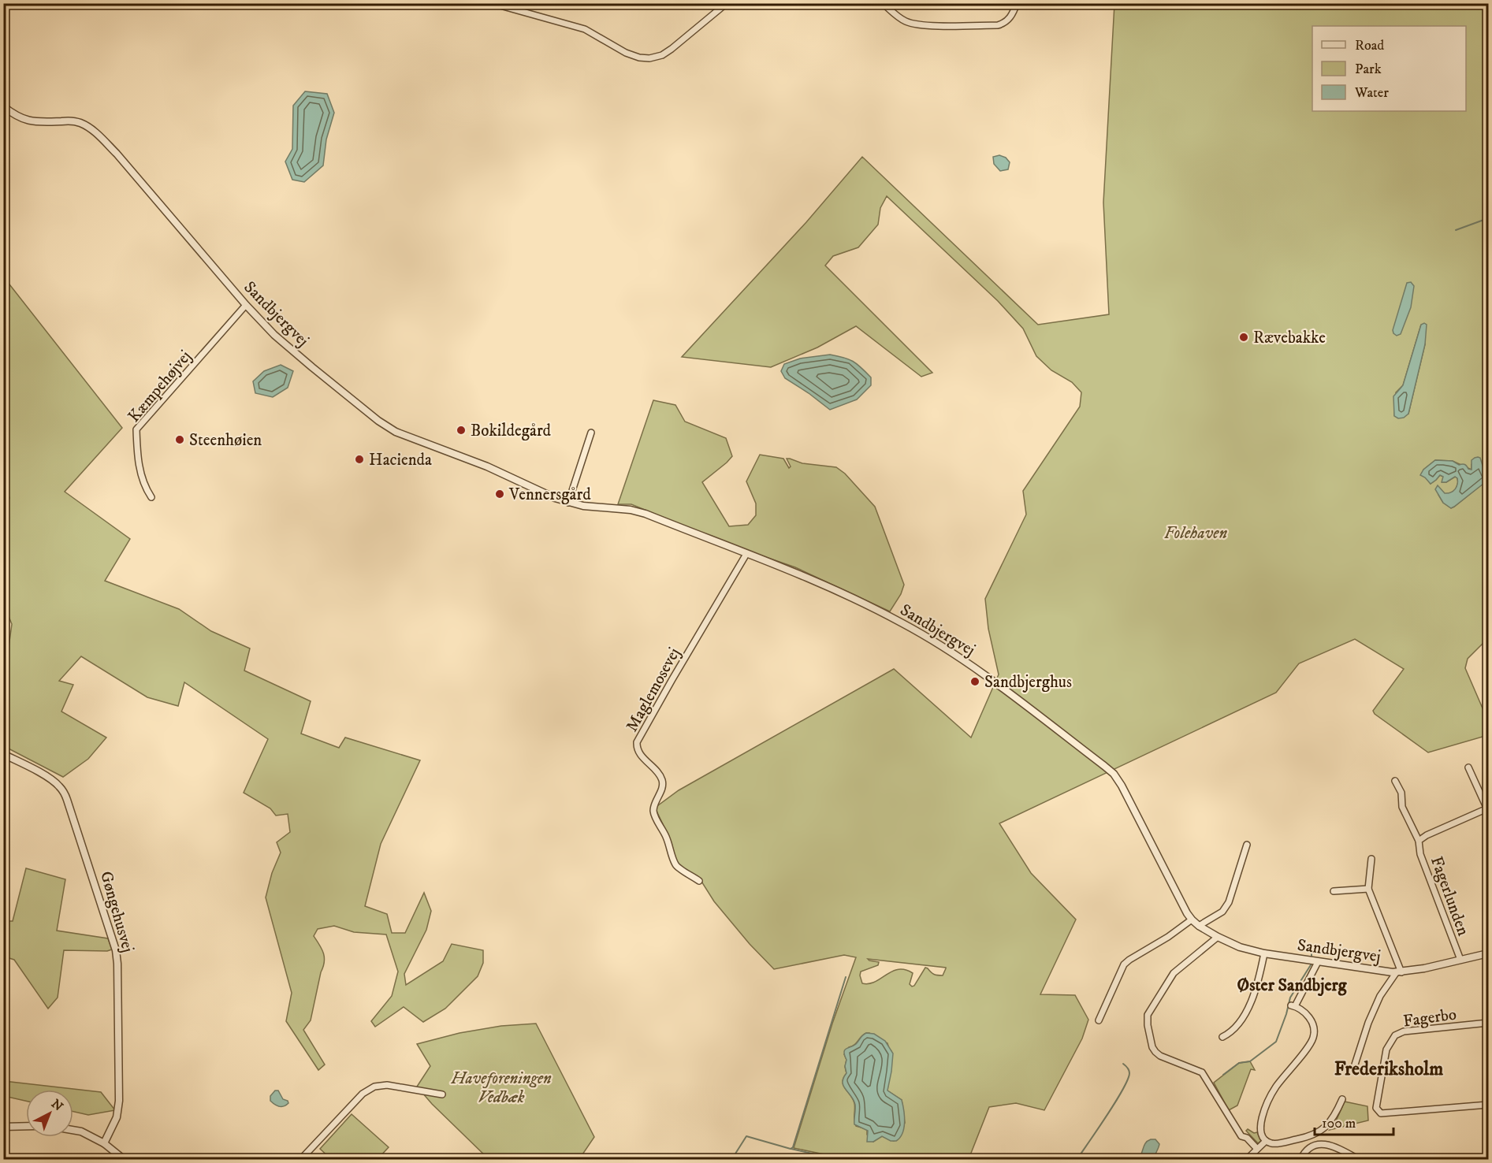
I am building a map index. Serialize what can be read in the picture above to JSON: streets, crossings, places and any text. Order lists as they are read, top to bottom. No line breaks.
{"streets":{"street":["Sandbjergvej","Kæmpehøjvej","Maglemosevej","Fagerlunden","Gøngehusvej","Fagerbo"]},"crossings":[["Sandbjergvej","Kæmpehøjvej"],["Sandbjergvej","Maglemosevej"],["Sandbjergvej","Fagerlunden"]],"districts":["Øster Sandbjerg","Frederiksholm"],"parks":["Folehaven","Haveforeningen Vedbæk"],"places":["Rævebakke","Bokildegård","Steenhøien","Hacienda","Vennersgård","Sandbjerghus"],"legend":["Road","Park","Water"],"scale_bar":"100 m","north":"top right"}
